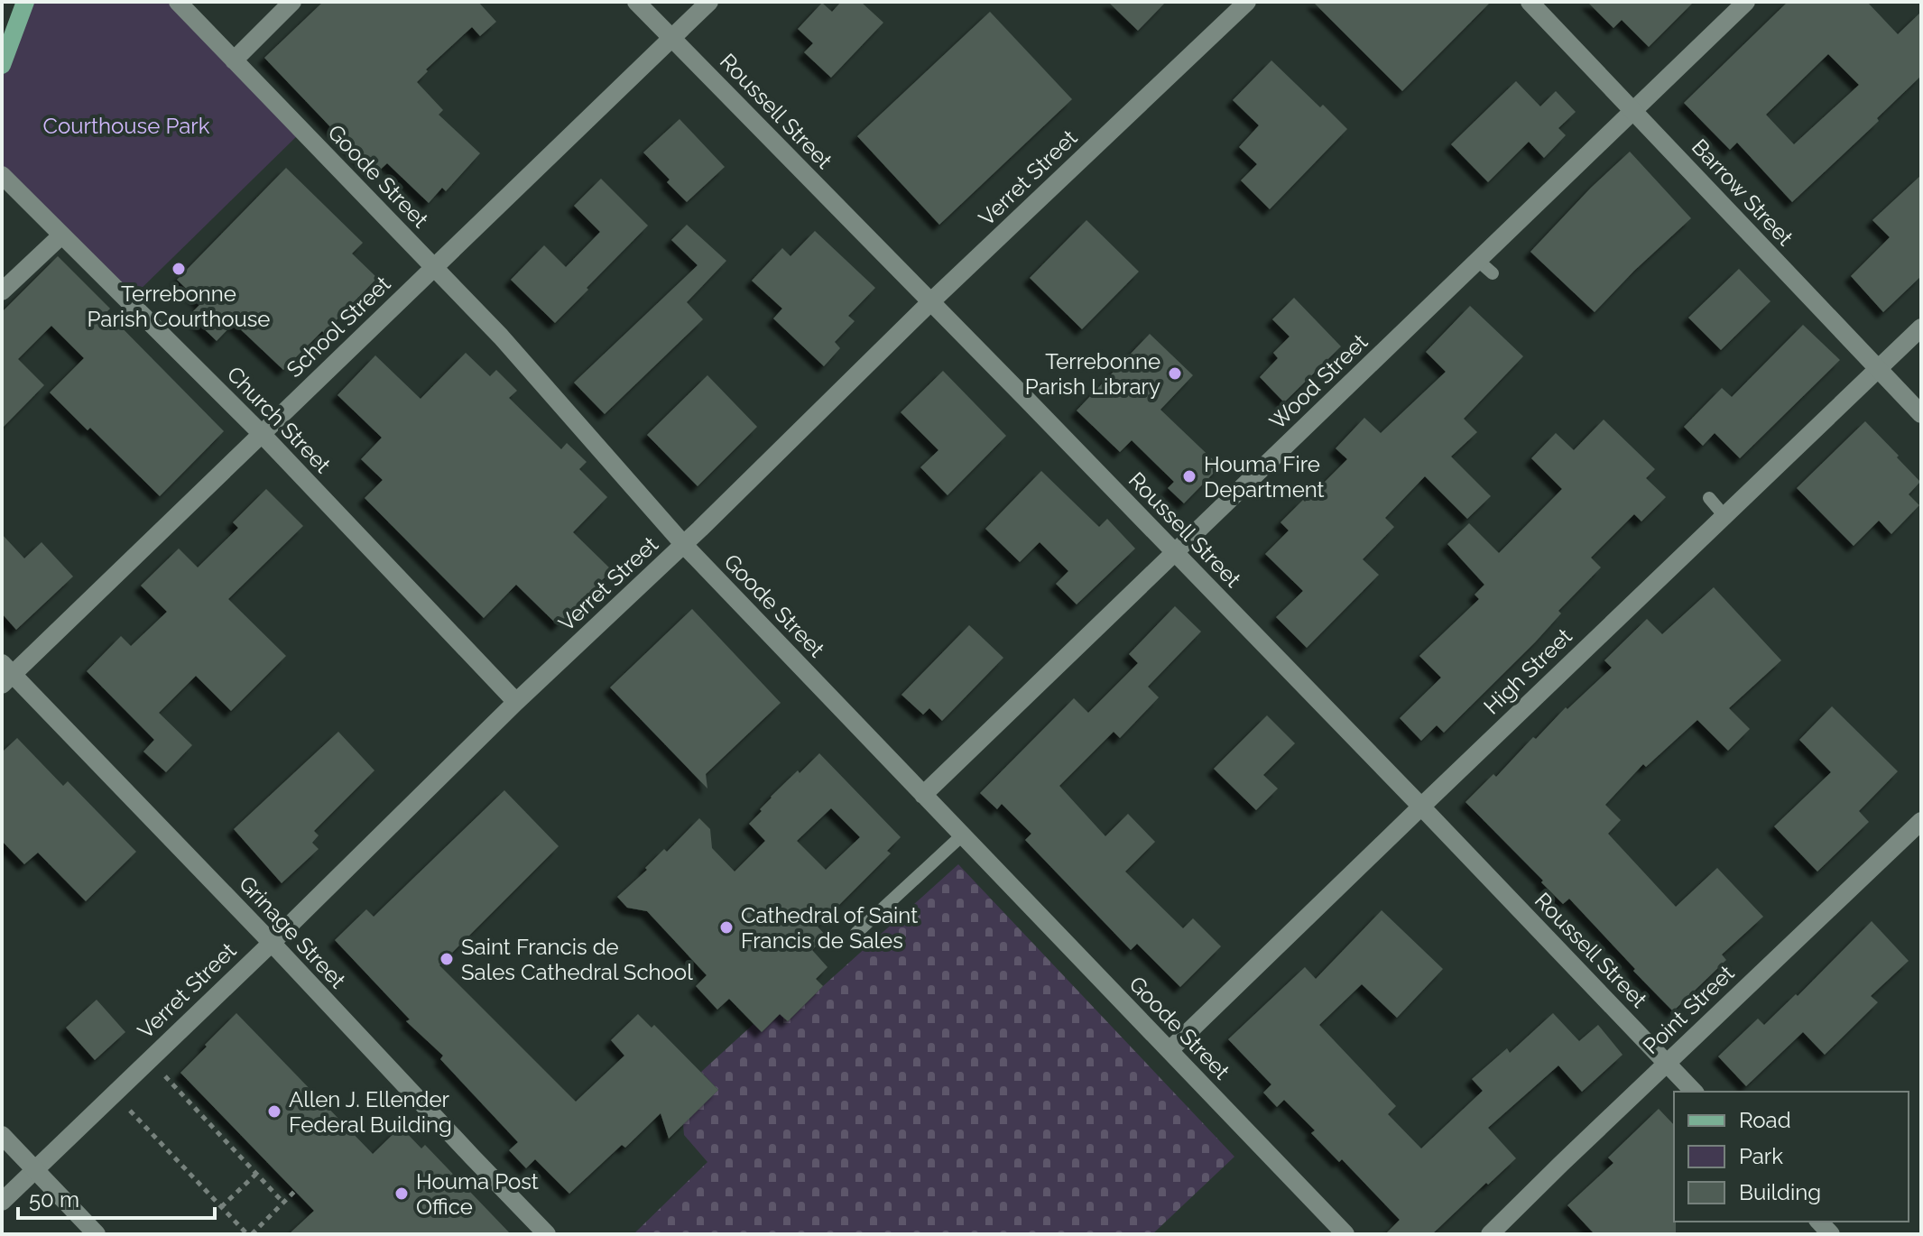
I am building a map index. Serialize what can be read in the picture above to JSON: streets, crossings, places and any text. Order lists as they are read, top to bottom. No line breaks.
{"streets":{"street":["Roussell Street","Goode Street","Verret Street","Barrow Street","School Street","Wood Street","Church Street","High Street","Grinage Street","Point Street"]},"crossings":[["Roussell Street","Verret Street"],["Roussell Street","School Street"],["Roussell Street","Wood Street"],["Roussell Street","High Street"],["Roussell Street","Point Street"],["Goode Street","Verret Street"],["Goode Street","School Street"],["Goode Street","Wood Street"],["Goode Street","High Street"],["Verret Street","Church Street"],["Verret Street","Grinage Street"],["Barrow Street","Wood Street"],["Barrow Street","High Street"],["School Street","Church Street"],["School Street","Grinage Street"]],"parks":["Courthouse Park"],"places":["Terrebonne Parish Courthouse","Terrebonne Parish Library","Houma Fire Department","Cathedral of Saint Francis de Sales","Saint Francis de Sales Cathedral School","Allen J. Ellender Federal Building","Houma Post Office"],"legend":["Road","Park","Building"],"scale_bar":"50 m"}
